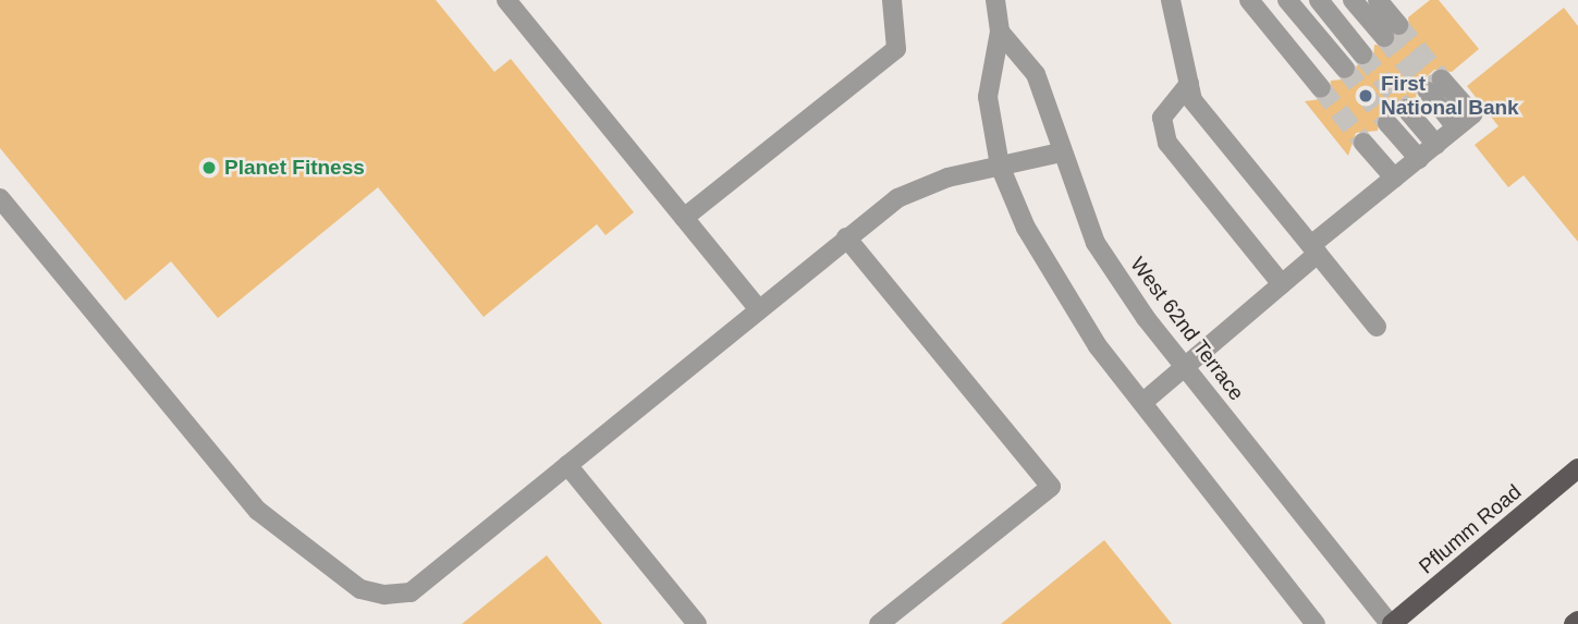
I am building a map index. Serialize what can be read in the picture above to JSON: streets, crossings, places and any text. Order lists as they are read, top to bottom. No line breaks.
{"streets":{"main road":["Pflumm Road"],"street":["West 62nd Terrace"]},"crossings":[["West 62nd Terrace","Pflumm Road"]],"places":["First National Bank","Planet Fitness"]}
